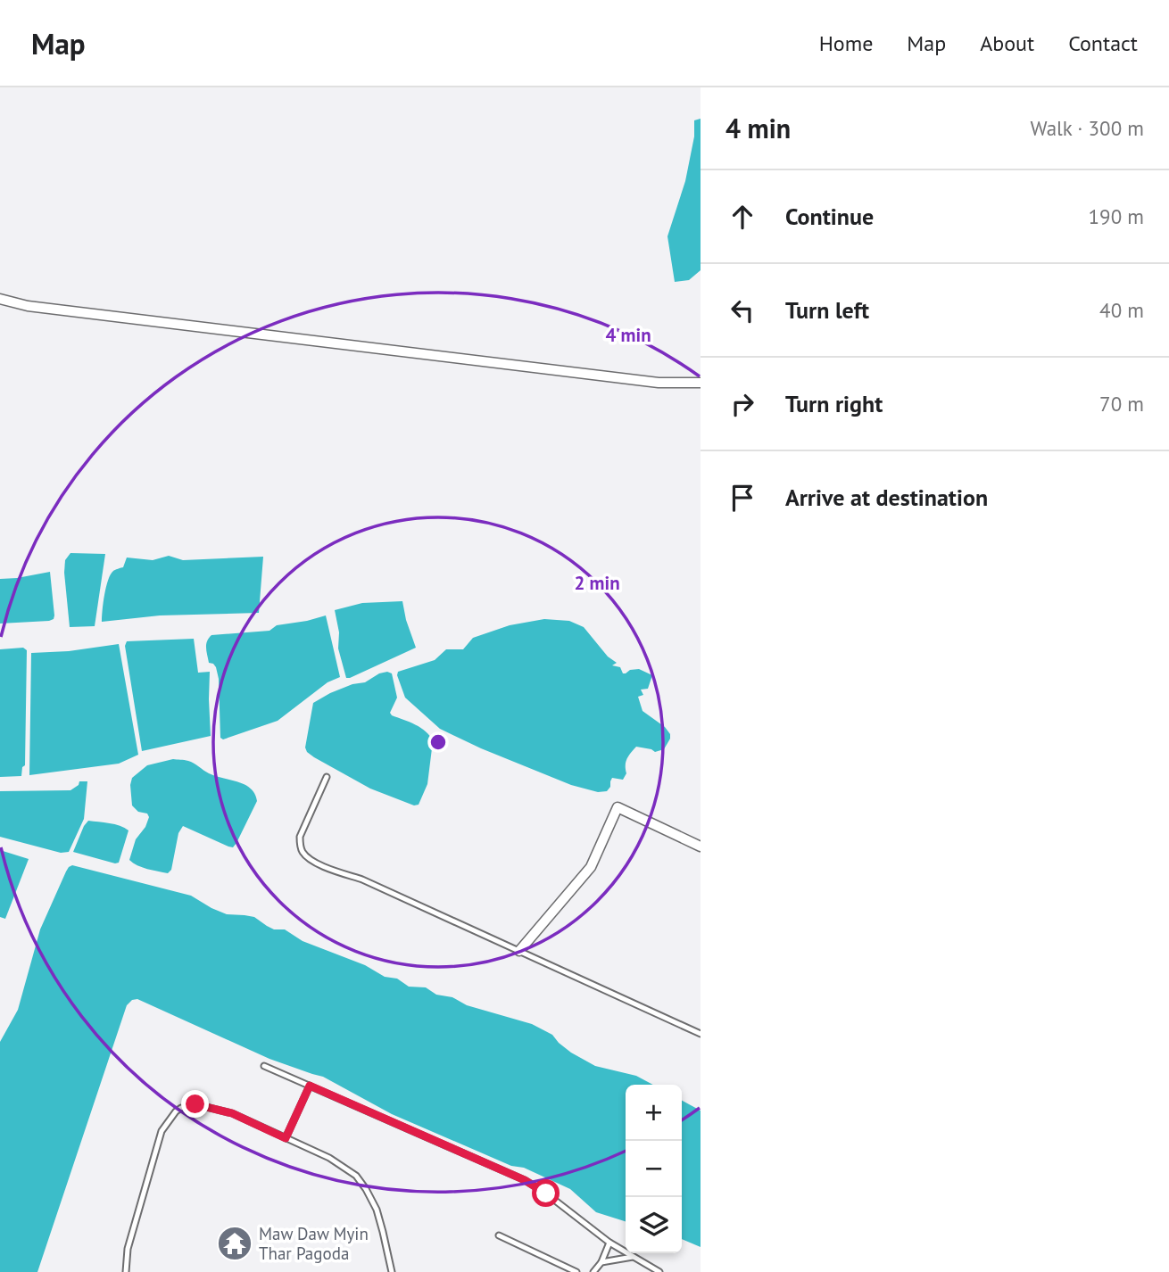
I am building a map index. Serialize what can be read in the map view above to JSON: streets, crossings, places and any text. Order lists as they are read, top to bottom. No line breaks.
{"places":{"temple":["Maw Daw Myin Thar Pagoda"]},"page":{"header":"Map","nav":["Home","Map","About","Contact"],"heading":["4 min","Walk · 300 m"],"list":[["Continue","190 m"],["Turn left","40 m"],["Turn right","70 m"],"Arrive at destination"],"map_buttons":["+","−"]},"rings":["4 min","2 min"]}
